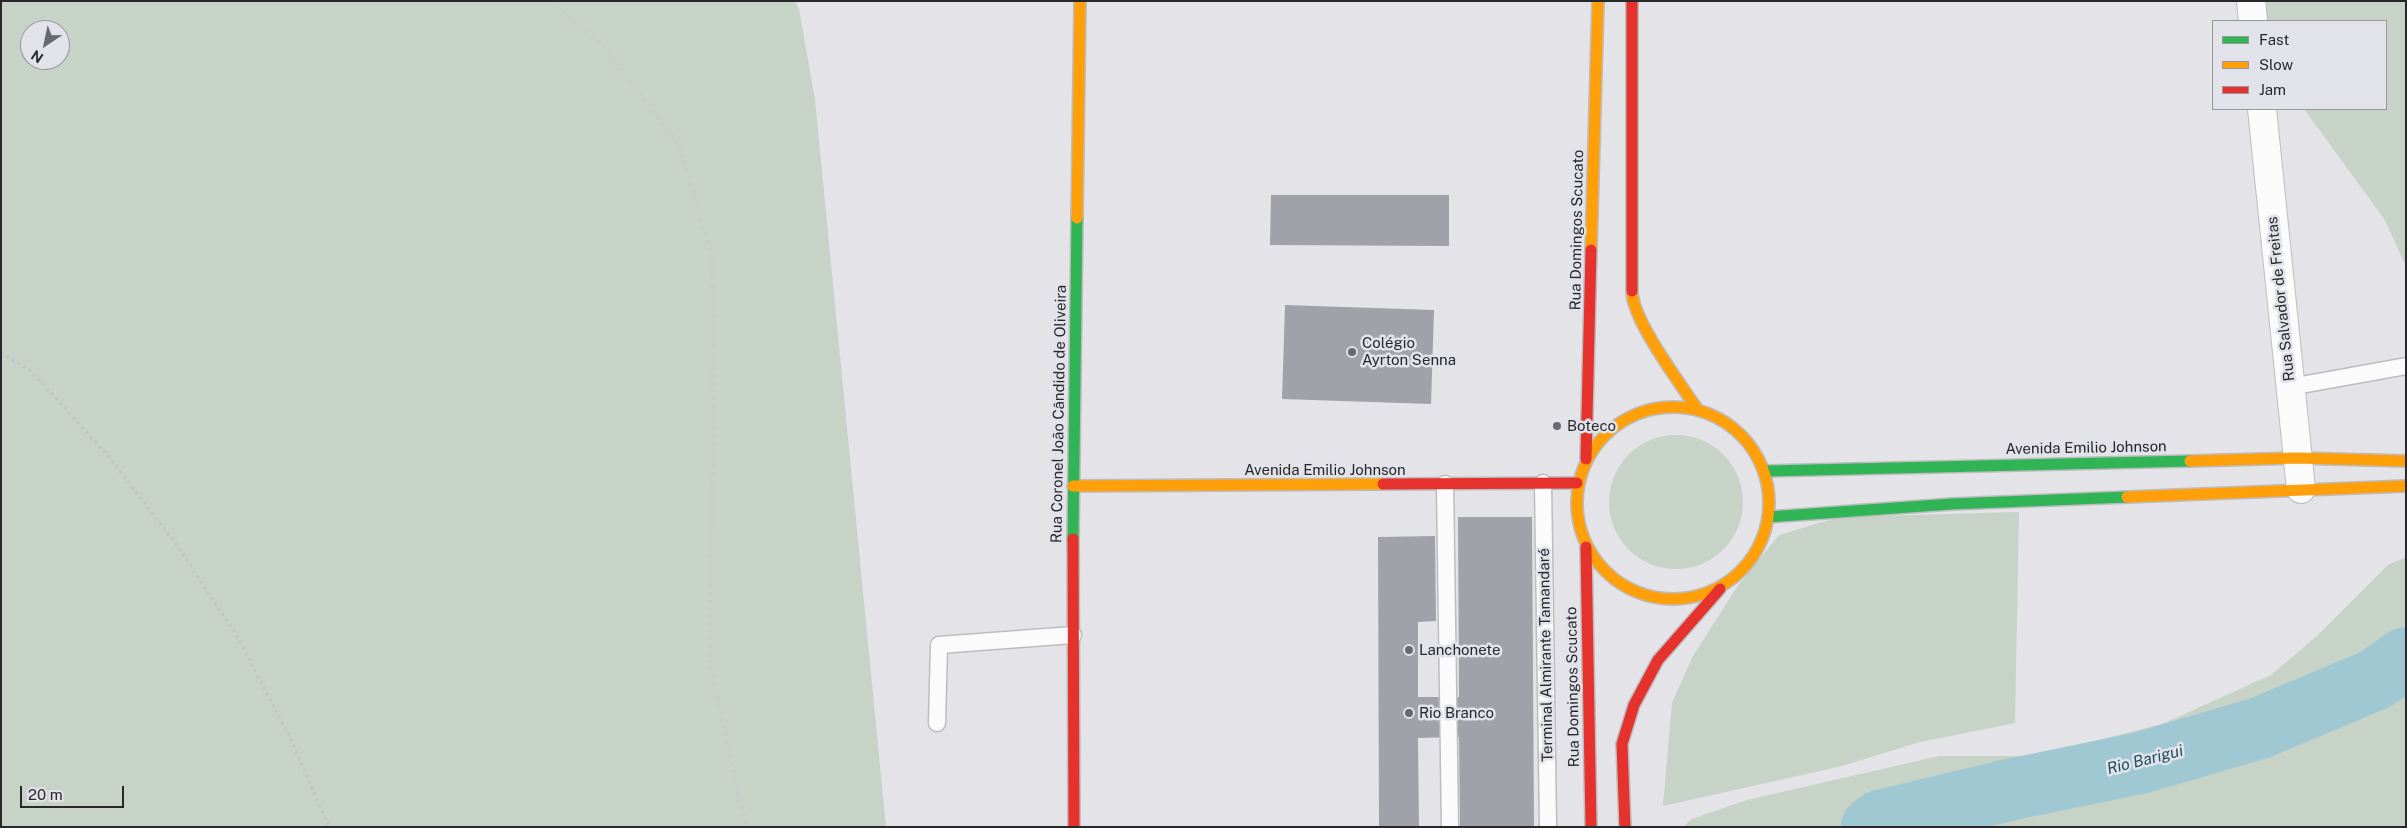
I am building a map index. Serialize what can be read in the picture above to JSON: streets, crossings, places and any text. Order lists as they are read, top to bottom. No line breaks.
{"streets":{"main road":["Rua Domingos Scucato","Rua Coronel João Cândido de Oliveira","Avenida Emilio Johnson"],"street":["Rua Salvador de Freitas"],"lane":["Terminal Almirante Tamandaré"]},"crossings":[["Rua Salvador de Freitas","Avenida Emilio Johnson"],["Rua Coronel João Cândido de Oliveira","Avenida Emilio Johnson"],["Avenida Emilio Johnson","Terminal Almirante Tamandaré"]],"water":["Rio Barigui"],"places":["Colégio Ayrton Senna","Boteco","Lanchonete","Rio Branco"],"legend":["Fast","Slow","Jam"],"scale_bar":"20 m","north":"bottom left"}
